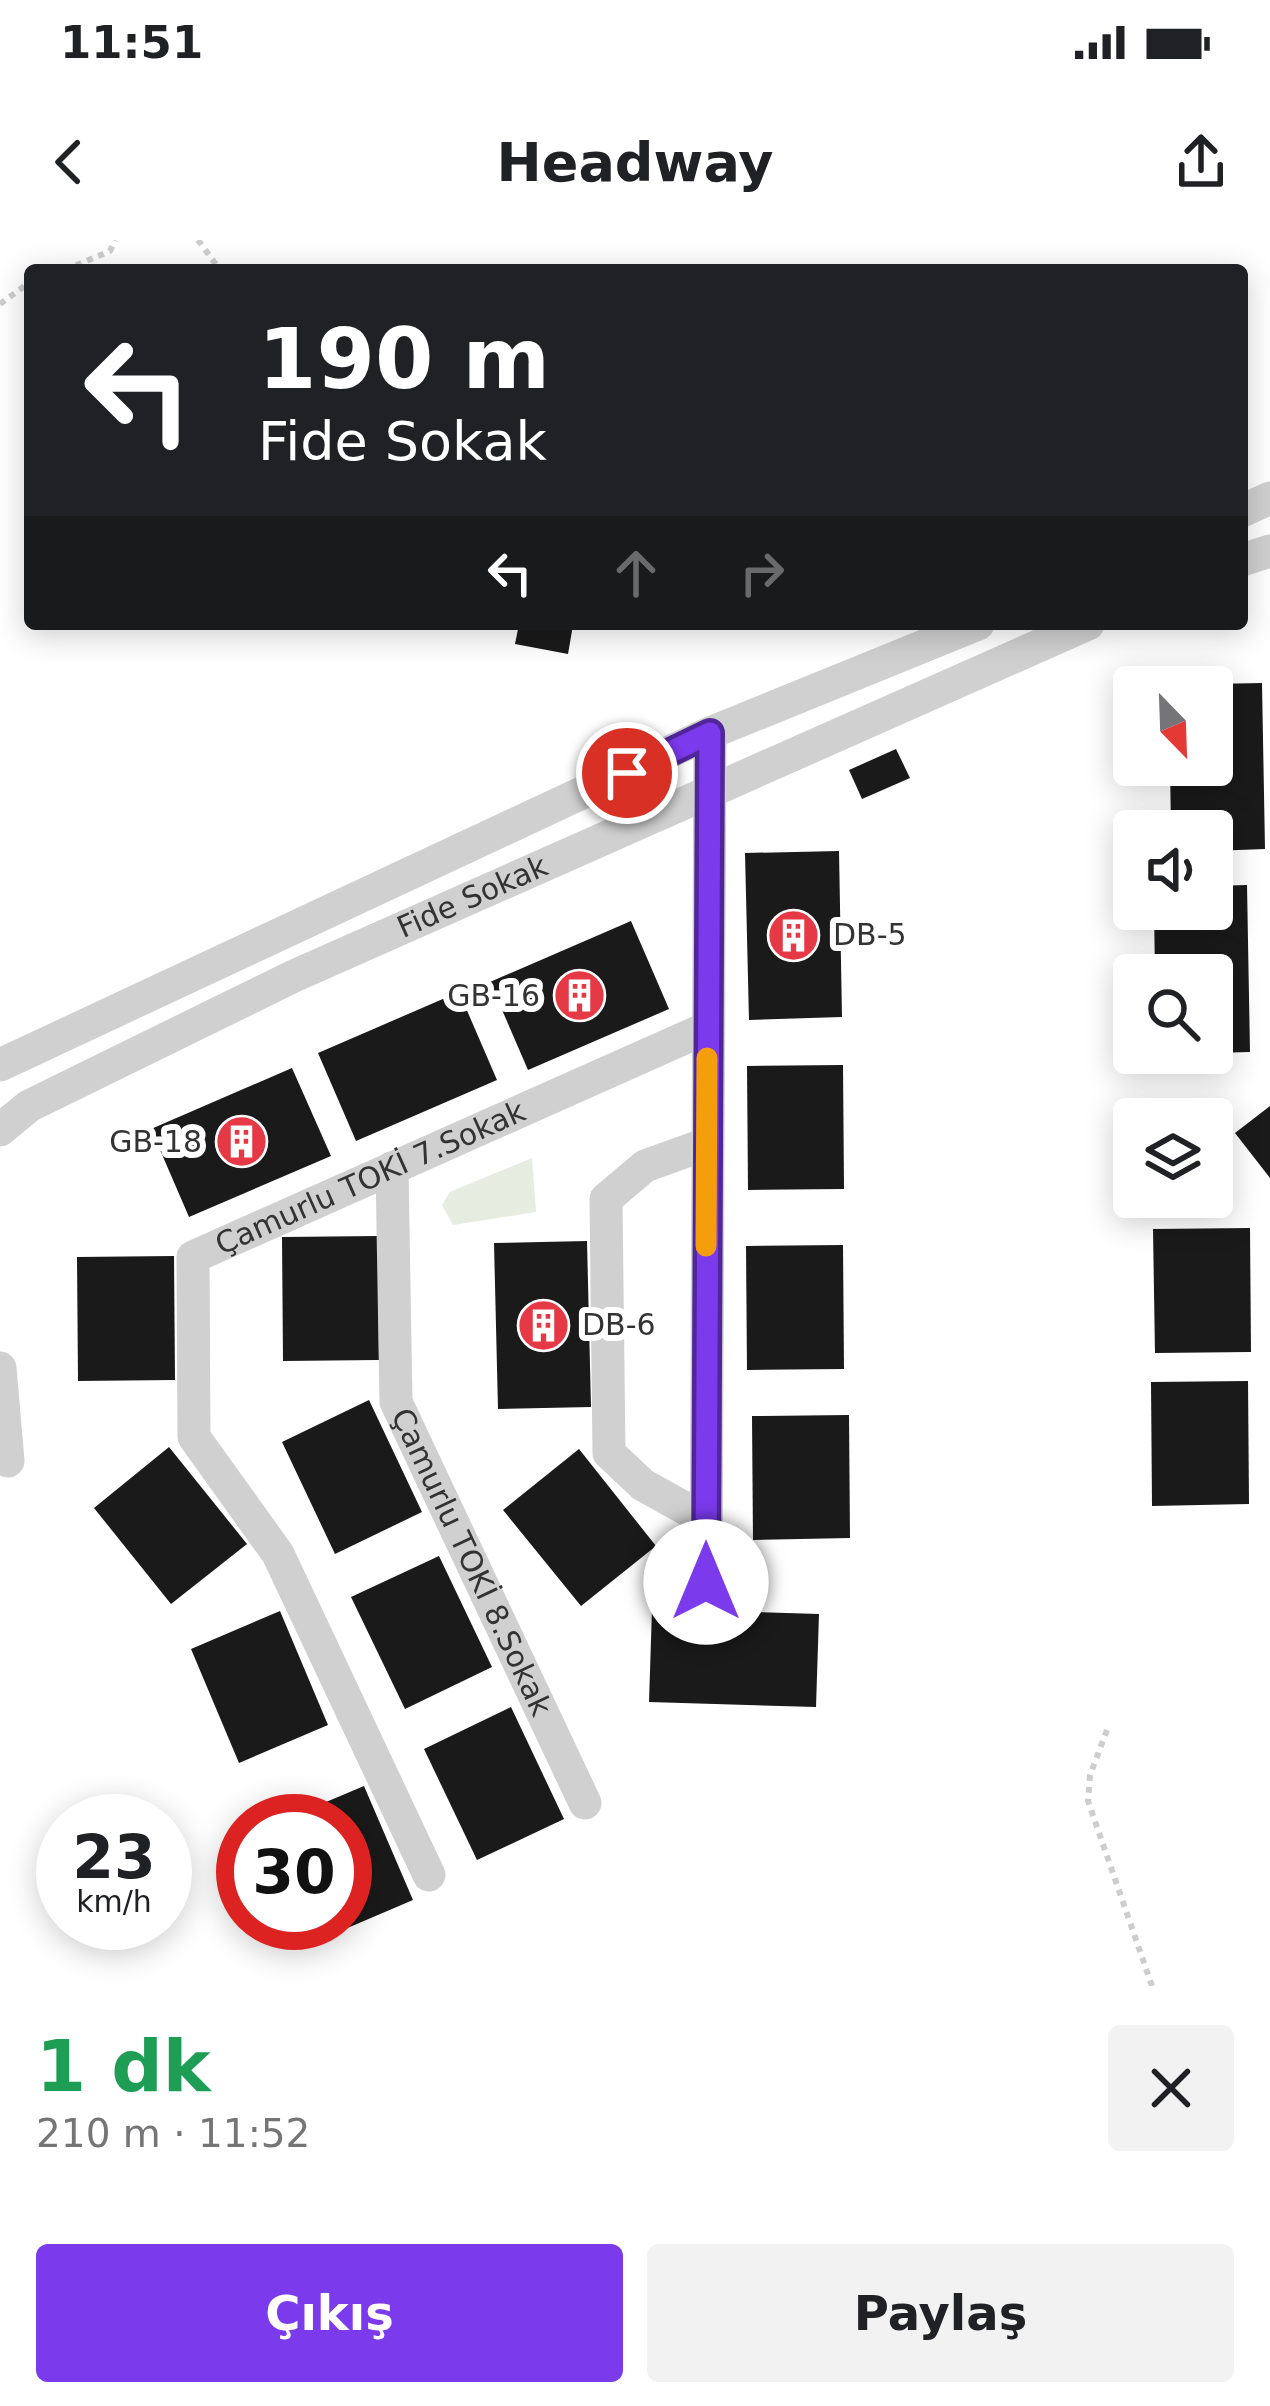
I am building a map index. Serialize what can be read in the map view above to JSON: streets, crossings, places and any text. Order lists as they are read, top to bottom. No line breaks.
{"streets":{"street":["Fide Sokak","Çamurlu TOKİ 7.Sokak","Çamurlu TOKİ 8.Sokak"]},"crossings":[["Çamurlu TOKİ 7.Sokak","Çamurlu TOKİ 8.Sokak"]],"places":{"building":["DB-5","GB-16","GB-18","DB-6"]},"north":"bottom right","page":{"status":"11:51","header":"Headway","turn":["190 m","Fide Sokak"],"speed":"23 km/h","limit":"30","heading":["1 dk","210 m · 11:52"],"buttons":["Çıkış","Paylaş"]}}
